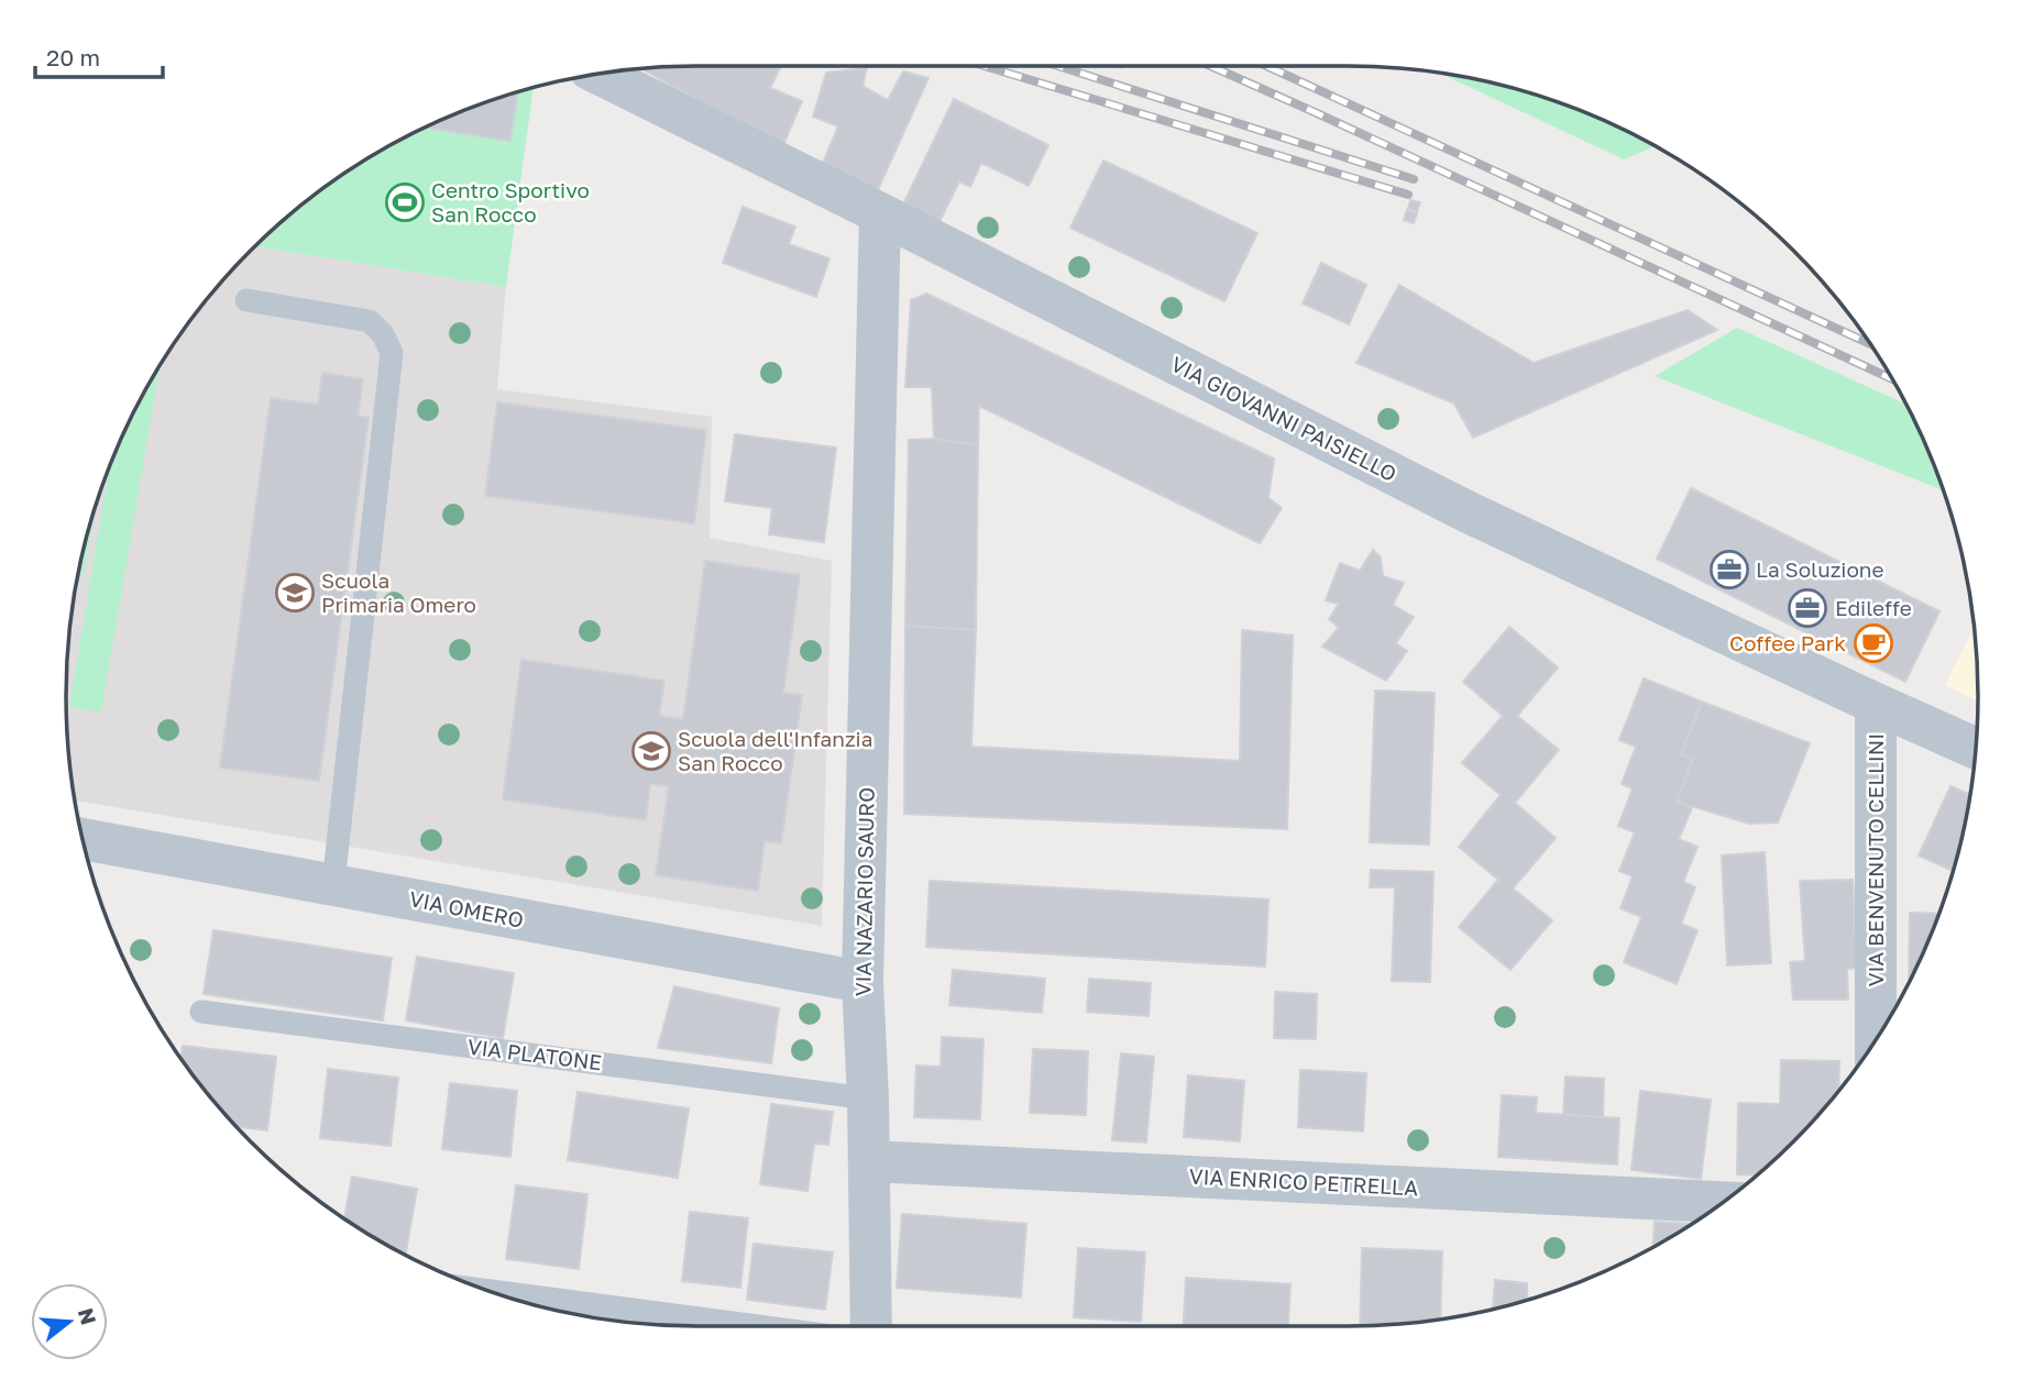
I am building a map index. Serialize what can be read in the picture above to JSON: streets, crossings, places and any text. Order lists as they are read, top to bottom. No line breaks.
{"streets":{"street":["VIA GIOVANNI PAISIELLO","VIA BENVENUTO CELLINI","VIA NAZARIO SAURO","VIA OMERO","VIA ENRICO PETRELLA"],"lane":["VIA PLATONE"]},"crossings":[["VIA GIOVANNI PAISIELLO","VIA BENVENUTO CELLINI"],["VIA GIOVANNI PAISIELLO","VIA NAZARIO SAURO"],["VIA NAZARIO SAURO","VIA OMERO"],["VIA NAZARIO SAURO","VIA PLATONE"],["VIA NAZARIO SAURO","VIA ENRICO PETRELLA"]],"places":{"sports":["Centro Sportivo San Rocco"],"office":["La Soluzione","Edileffe"],"school or university":["Scuola Primaria Omero","Scuola dell'Infanzia San Rocco"],"cafe":["Coffee Park"]},"scale_bar":"20 m","north":"right"}
